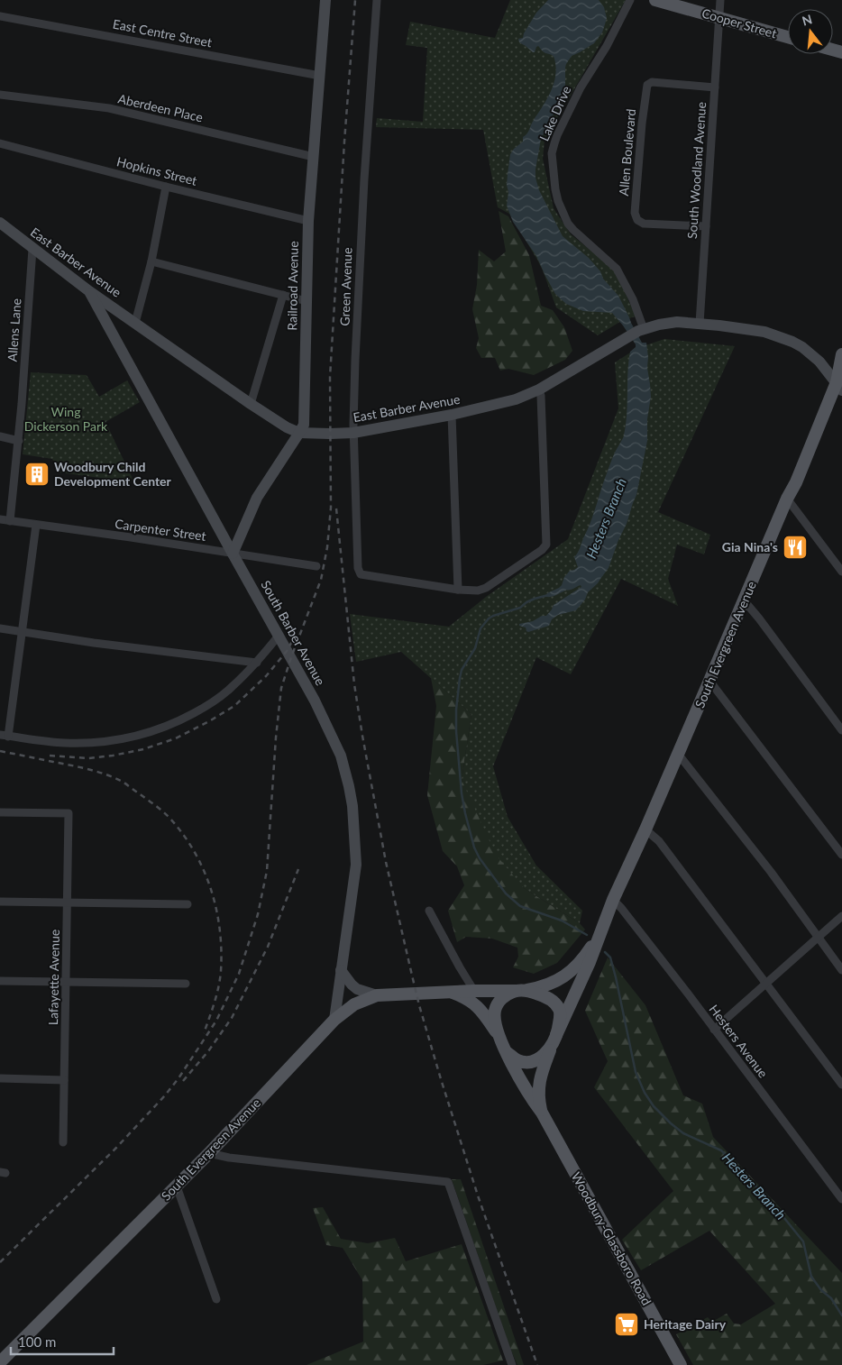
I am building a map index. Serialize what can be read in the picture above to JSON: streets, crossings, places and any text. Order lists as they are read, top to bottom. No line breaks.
{"streets":{"main road":["Cooper Street","South Evergreen Avenue","Woodbury-Glassboro Road"],"street":["East Centre Street","Aberdeen Place","Lake Drive","Allen Boulevard","South Woodland Avenue","Hopkins Street","East Barber Avenue","Railroad Avenue","Green Avenue","Allens Lane","Carpenter Street","South Barber Avenue","Lafayette Avenue","Hesters Avenue"]},"crossings":[["Cooper Street","South Woodland Avenue"],["East Centre Street","Railroad Avenue"],["Aberdeen Place","Railroad Avenue"],["Lake Drive","East Barber Avenue"],["Allen Boulevard","South Woodland Avenue"],["South Woodland Avenue","East Barber Avenue"],["Hopkins Street","Railroad Avenue"],["East Barber Avenue","Railroad Avenue"],["East Barber Avenue","Green Avenue"],["East Barber Avenue","Allens Lane"],["East Barber Avenue","South Barber Avenue"],["East Barber Avenue","South Evergreen Avenue"],["Railroad Avenue","Carpenter Street"],["Railroad Avenue","South Barber Avenue"],["Allens Lane","Carpenter Street"],["Carpenter Street","South Barber Avenue"],["South Barber Avenue","South Evergreen Avenue"],["South Evergreen Avenue","Hesters Avenue"],["South Evergreen Avenue","Woodbury-Glassboro Road"]],"water":["Hesters Branch"],"parks":["Wing Dickerson Park"],"places":{"building":["Woodbury Child Development Center"],"restaurant":["Gia Nina's"],"supermarket":["Heritage Dairy"]},"scale_bar":"100 m","north":"top"}
